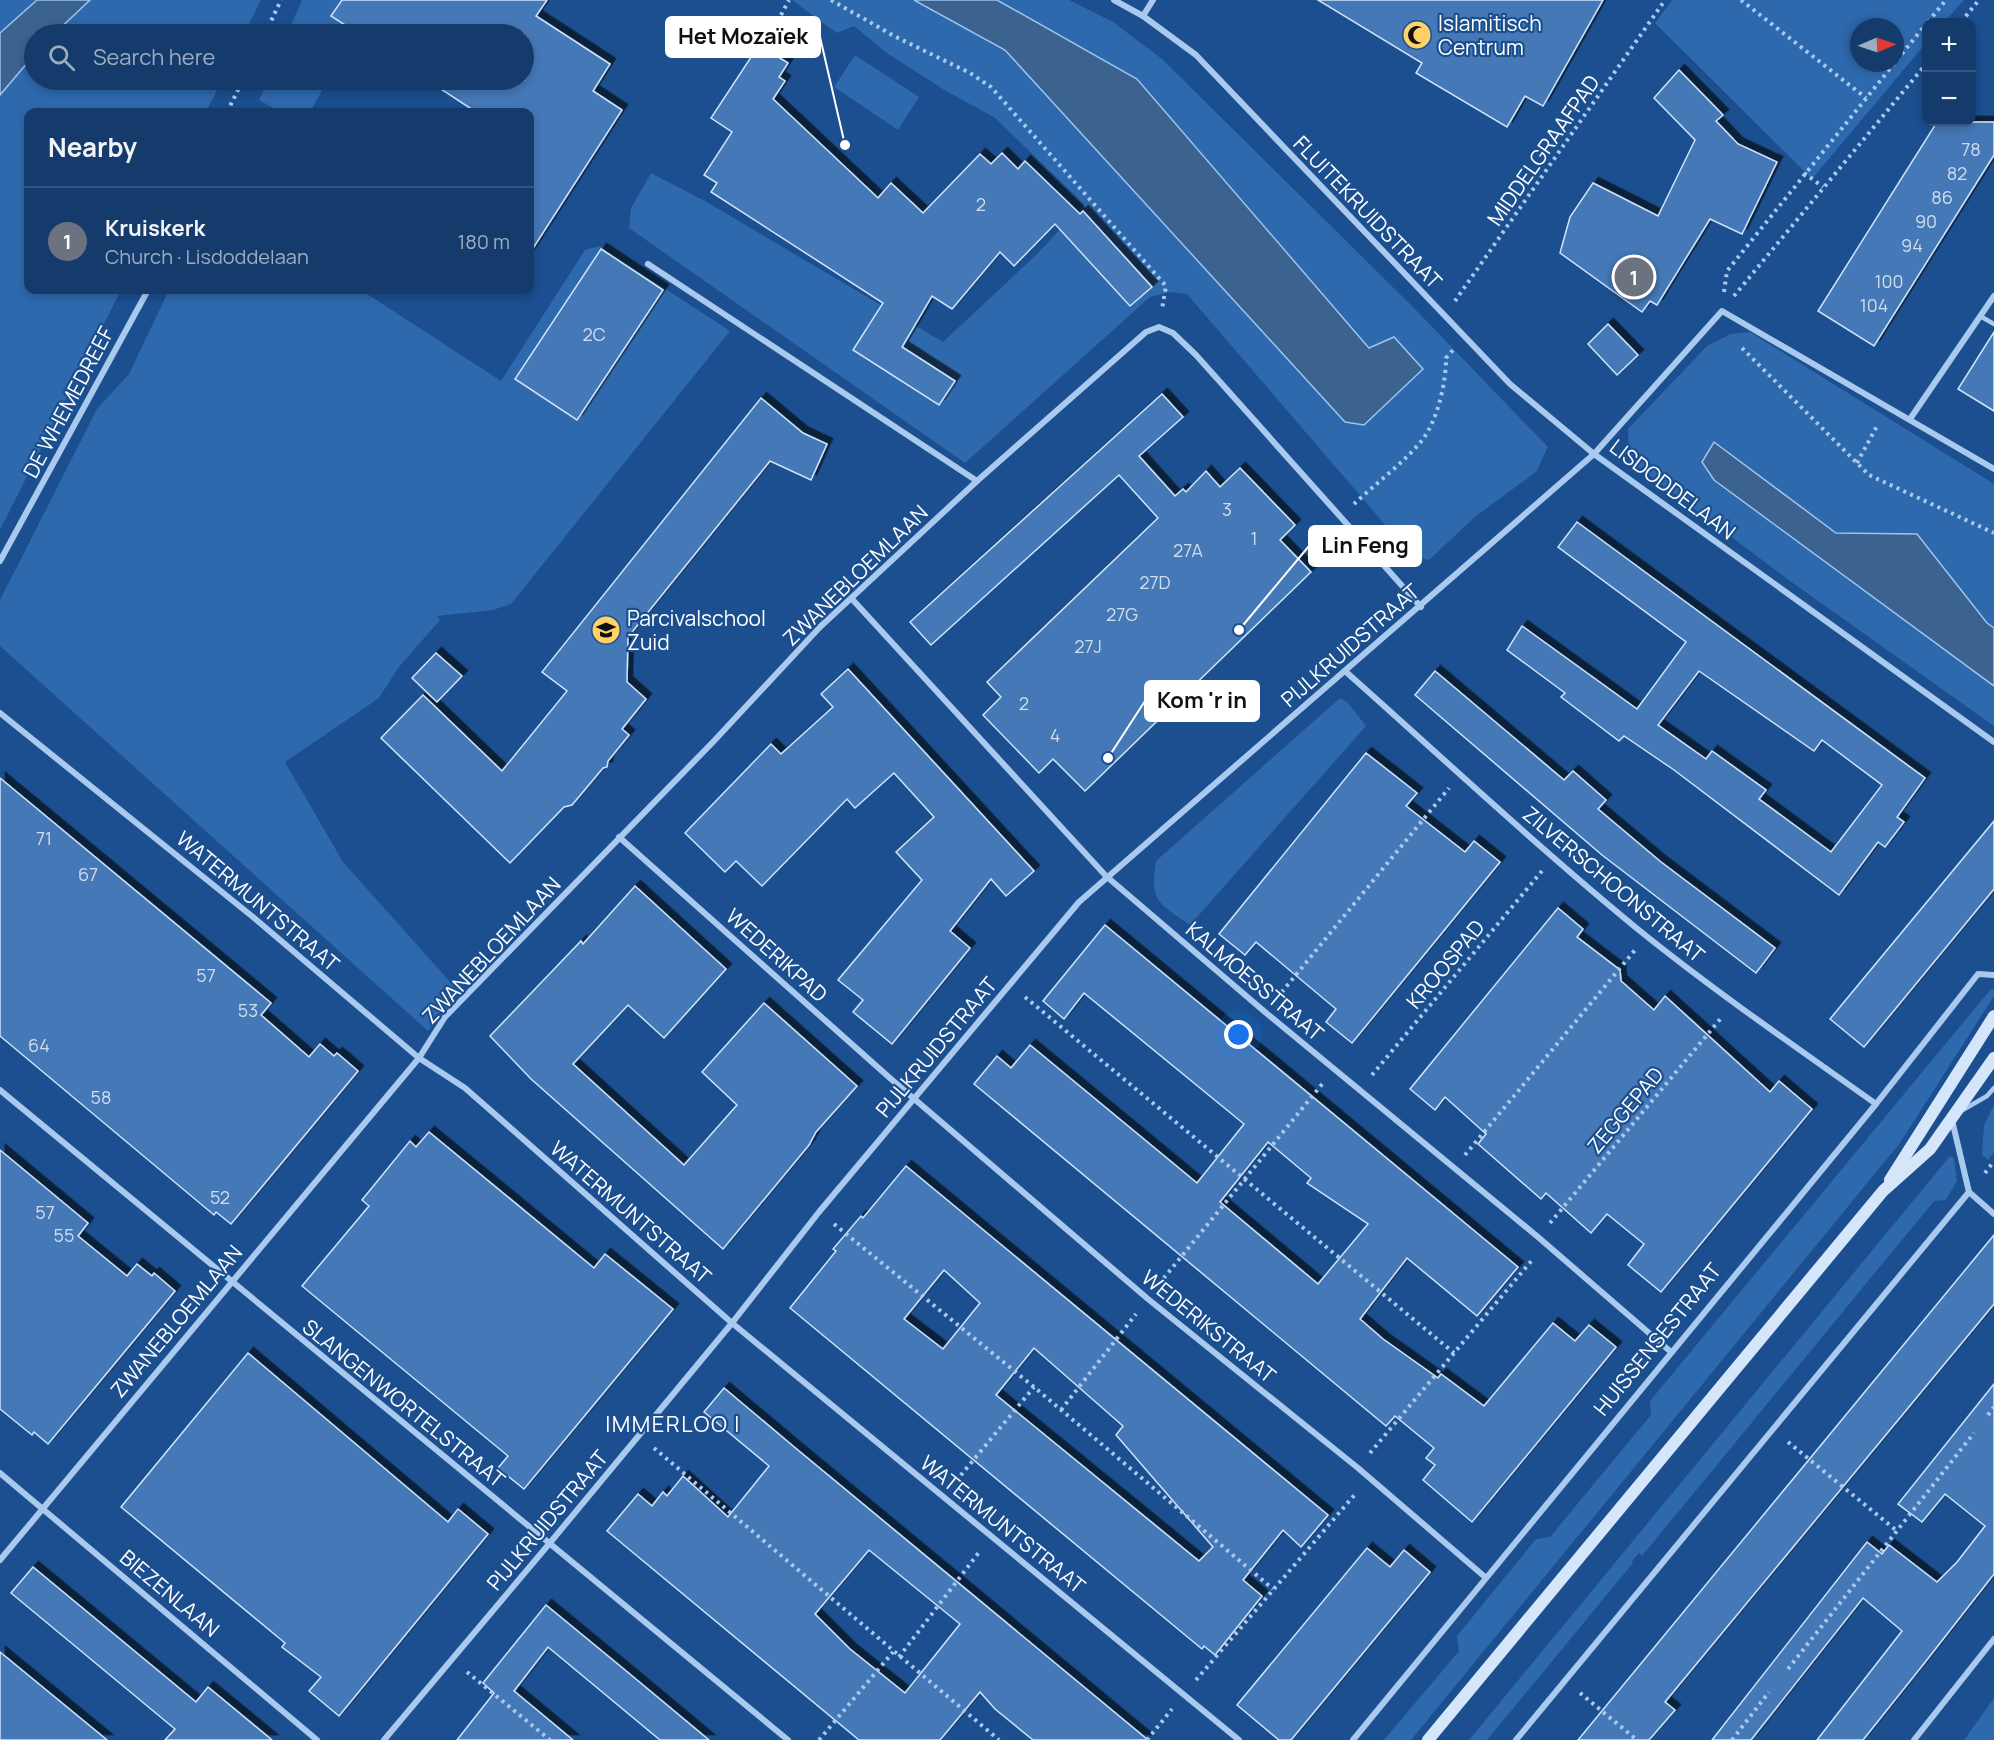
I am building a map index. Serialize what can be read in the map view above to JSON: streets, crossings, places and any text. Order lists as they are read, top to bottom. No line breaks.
{"streets":{"street":["FLUITEKRUIDSTRAAT","DE WHEMEDREEF","LISDODDELAAN","ZWANEBLOEMLAAN","PIJLKRUIDSTRAAT","ZILVERSCHOONSTRAAT","WATERMUNTSTRAAT","WEDERIKPAD","KALMOESSTRAAT","WEDERIKSTRAAT","HUISSENSESTRAAT","SLANGENWORTELSTRAAT","BIEZENLAAN"],"path":["MIDDELGRAAFPAD","KROOSPAD","ZEGGEPAD"]},"crossings":[["MIDDELGRAAFPAD","FLUITEKRUIDSTRAAT"],["FLUITEKRUIDSTRAAT","LISDODDELAAN"],["FLUITEKRUIDSTRAAT","PIJLKRUIDSTRAAT"],["LISDODDELAAN","PIJLKRUIDSTRAAT"],["ZWANEBLOEMLAAN","WATERMUNTSTRAAT"],["ZWANEBLOEMLAAN","WEDERIKPAD"],["ZWANEBLOEMLAAN","KALMOESSTRAAT"],["ZWANEBLOEMLAAN","SLANGENWORTELSTRAAT"],["ZWANEBLOEMLAAN","BIEZENLAAN"],["PIJLKRUIDSTRAAT","ZILVERSCHOONSTRAAT"],["PIJLKRUIDSTRAAT","WATERMUNTSTRAAT"],["PIJLKRUIDSTRAAT","WEDERIKPAD"],["PIJLKRUIDSTRAAT","KALMOESSTRAAT"],["PIJLKRUIDSTRAAT","WEDERIKSTRAAT"],["PIJLKRUIDSTRAAT","SLANGENWORTELSTRAAT"],["ZILVERSCHOONSTRAAT","KROOSPAD"],["ZILVERSCHOONSTRAAT","ZEGGEPAD"],["ZILVERSCHOONSTRAAT","HUISSENSESTRAAT"],["WEDERIKPAD","WEDERIKSTRAAT"],["KROOSPAD","KALMOESSTRAAT"],["KALMOESSTRAAT","ZEGGEPAD"],["KALMOESSTRAAT","HUISSENSESTRAAT"],["WEDERIKSTRAAT","HUISSENSESTRAAT"]],"districts":["IMMERLOO I"],"places":{"mosque":["Islamitisch Centrum"],"other":["Het Mozaïek","Lin Feng","Kom 'r in"],"school or university":["Parcivalschool Zuid"]},"house_numbers":["78","82","86","2","90","94","100","104","2C","3","1","27A","27D","27G","27J","2","4","71","67","57","53","64","58","52","57","55"],"north":"right","page":{"map_buttons":["+","−"],"search":"Search here","heading":"Nearby","list":[{"mark":"1","name":"Kruiskerk","note":"Church · Lisdoddelaan","value":"180 m"}],"pins":"1"}}
